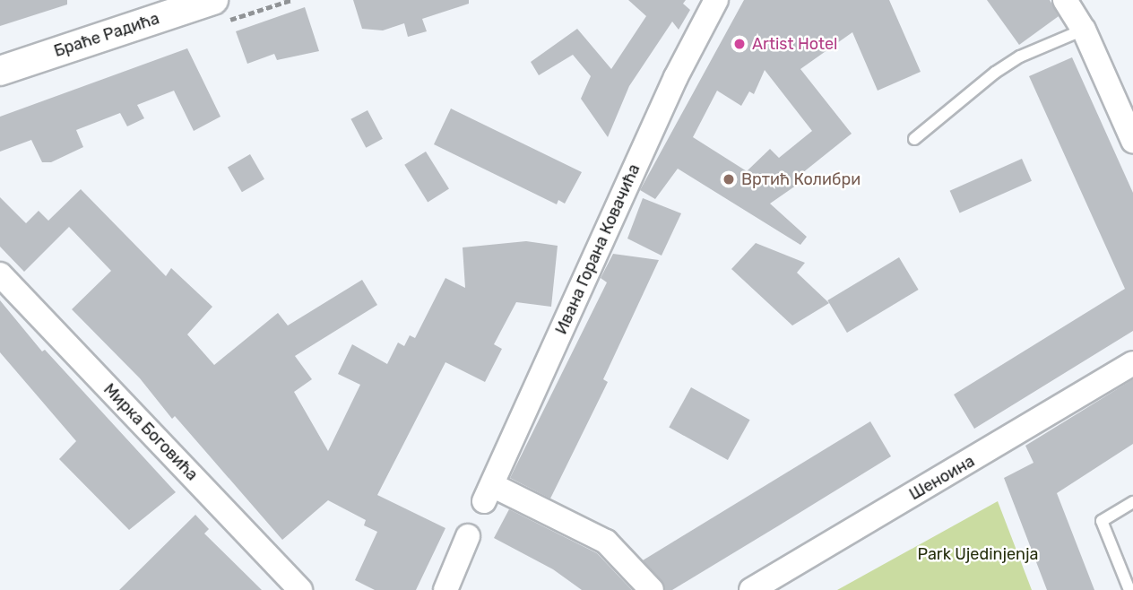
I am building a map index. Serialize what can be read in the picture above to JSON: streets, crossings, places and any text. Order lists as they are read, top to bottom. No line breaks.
{"streets":{"street":["Браће Радића","Ивана Горана Ковачића","Мирка Боговића","Шеноина"]},"parks":["Park Ujedinjenja"],"places":["Artist Hotel","Вртић Колибри"]}
